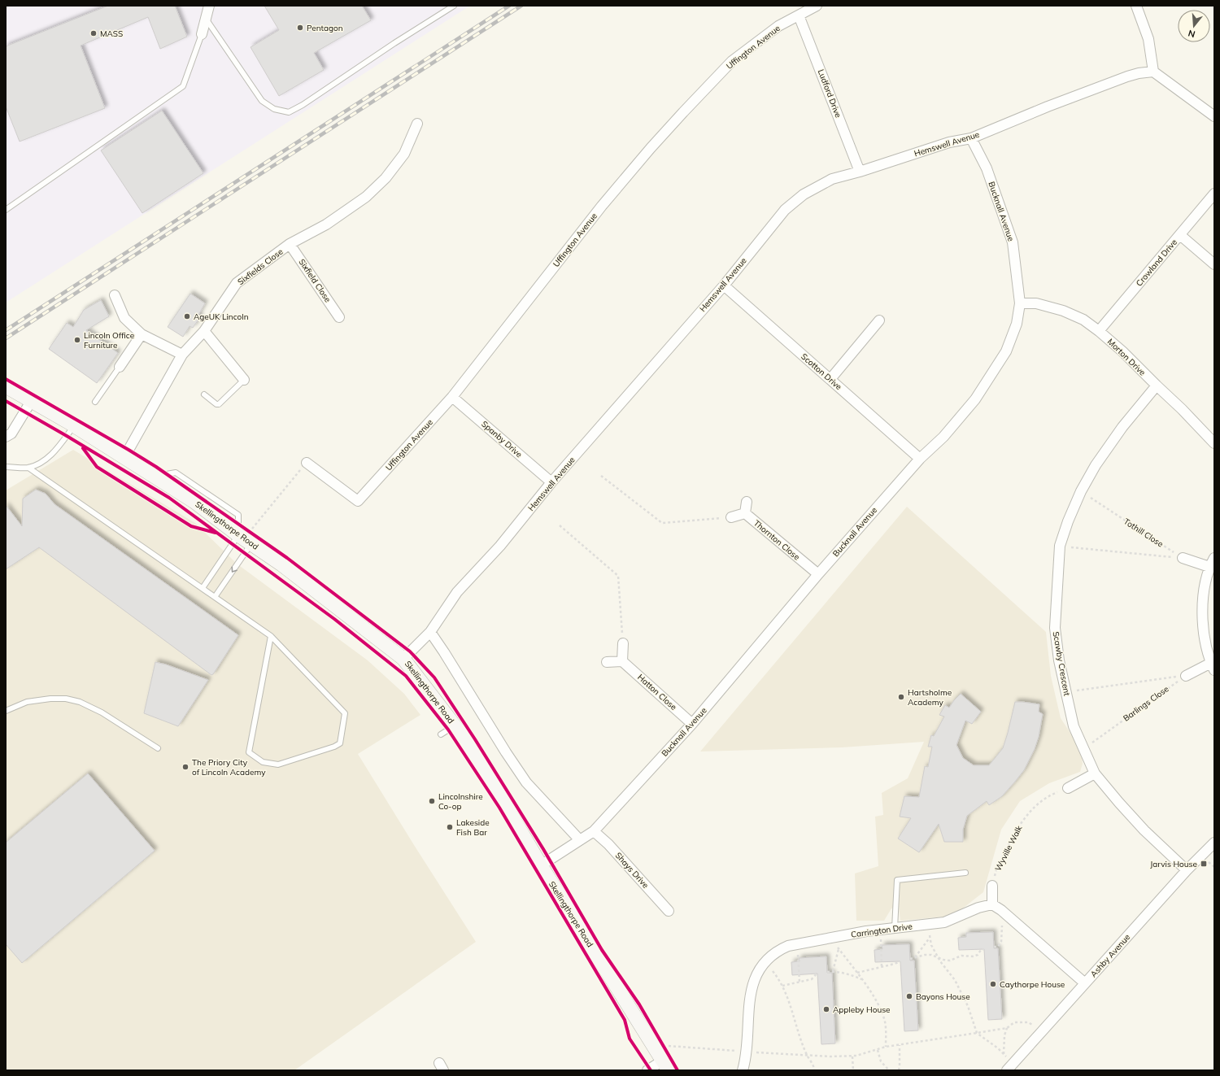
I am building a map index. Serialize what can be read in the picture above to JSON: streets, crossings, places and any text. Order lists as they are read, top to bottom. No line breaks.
{"streets":{"main road":["Skellingthorpe Road"],"street":["Uffington Avenue","Ludford Drive","Hemswell Avenue","Bucknall Avenue","Crowland Drive","Sixfields Close","Sixfield Close","Morton Drive","Scotton Drive","Spanby Drive","Thornton Close","Scawby Crescent","Hatton Close","Shays Drive","Carrington Drive","Ashby Avenue"],"path":["Tothill Close","Barlings Close","Wyville Walk"]},"crossings":[["Uffington Avenue","Ludford Drive"],["Uffington Avenue","Spanby Drive"],["Ludford Drive","Hemswell Avenue"],["Hemswell Avenue","Bucknall Avenue"],["Hemswell Avenue","Scotton Drive"],["Hemswell Avenue","Spanby Drive"],["Hemswell Avenue","Skellingthorpe Road"],["Bucknall Avenue","Morton Drive"],["Bucknall Avenue","Scotton Drive"],["Bucknall Avenue","Skellingthorpe Road"],["Bucknall Avenue","Thornton Close"],["Bucknall Avenue","Hatton Close"],["Bucknall Avenue","Shays Drive"],["Crowland Drive","Morton Drive"],["Sixfields Close","Sixfield Close"],["Sixfields Close","Skellingthorpe Road"],["Morton Drive","Scawby Crescent"],["Tothill Close","Scawby Crescent"],["Scawby Crescent","Barlings Close"],["Scawby Crescent","Ashby Avenue"]],"places":{"other":["Pentagon","MASS","AgeUK Lincoln","Lincoln Office Furniture","Hartsholme Academy","The Priory City of Lincoln Academy","Lincolnshire Co-op","Lakeside Fish Bar","Caythorpe House","Bayons House","Appleby House"],"transit":["Jarvis House"]},"north":"bottom"}
